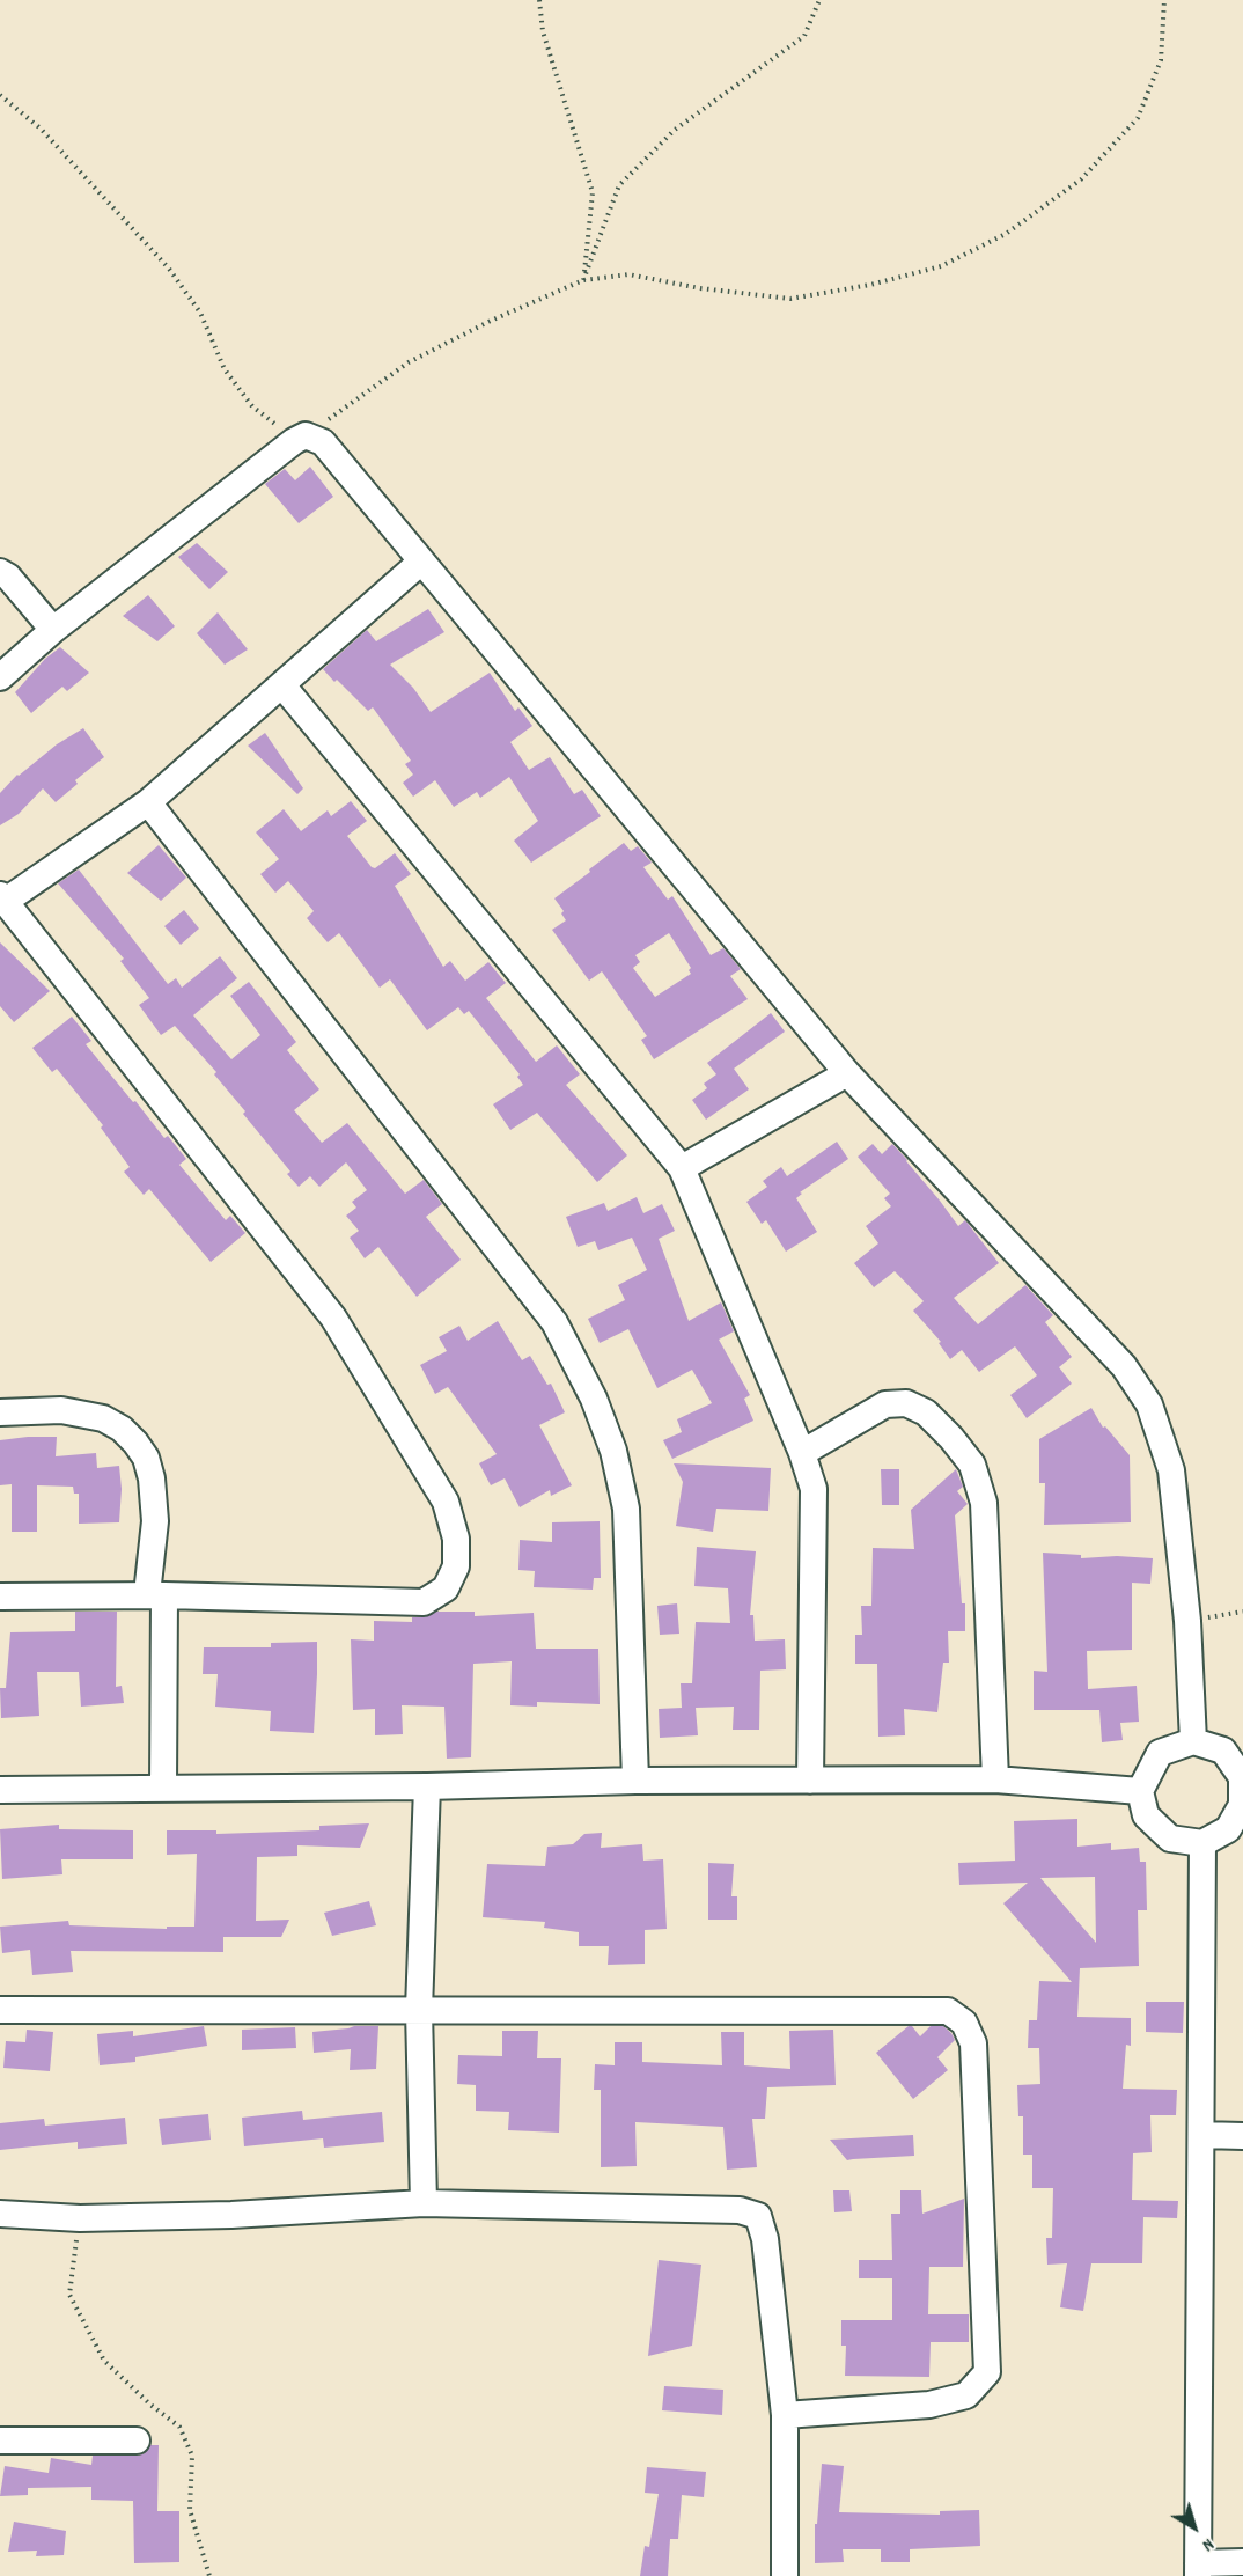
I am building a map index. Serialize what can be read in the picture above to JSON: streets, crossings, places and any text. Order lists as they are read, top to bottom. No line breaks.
{"north":"bottom right"}
